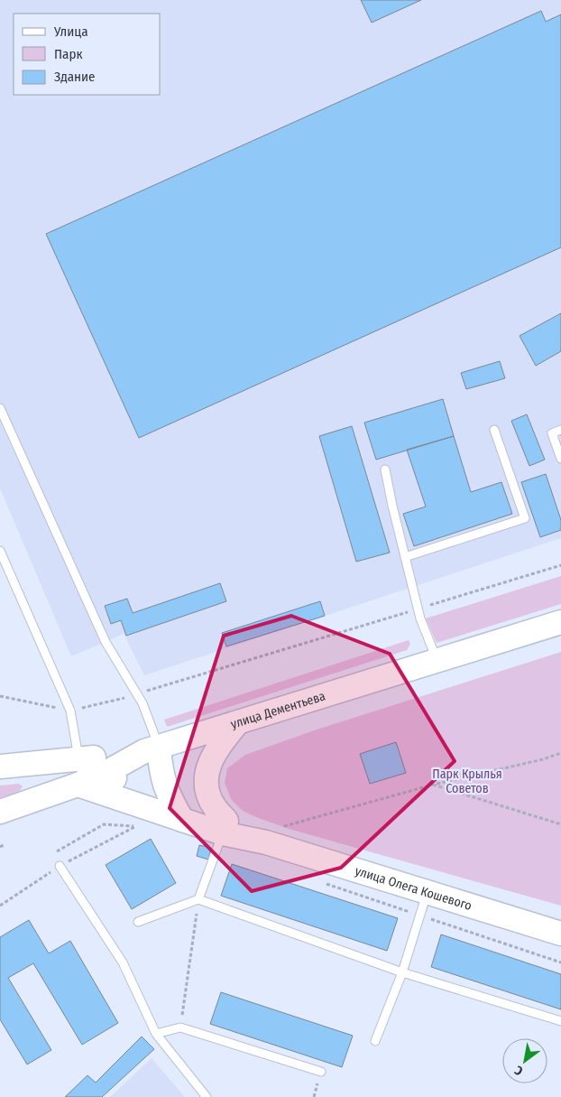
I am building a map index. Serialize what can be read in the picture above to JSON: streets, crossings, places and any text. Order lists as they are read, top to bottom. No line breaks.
{"streets":{"main road":["улица Дементьева","улица Олега Кошевого"]},"crossings":[["улица Дементьева","улица Олега Кошевого"]],"parks":["Парк Крылья Советов"],"legend":["Улица","Парк","Здание"],"north":"bottom left"}
